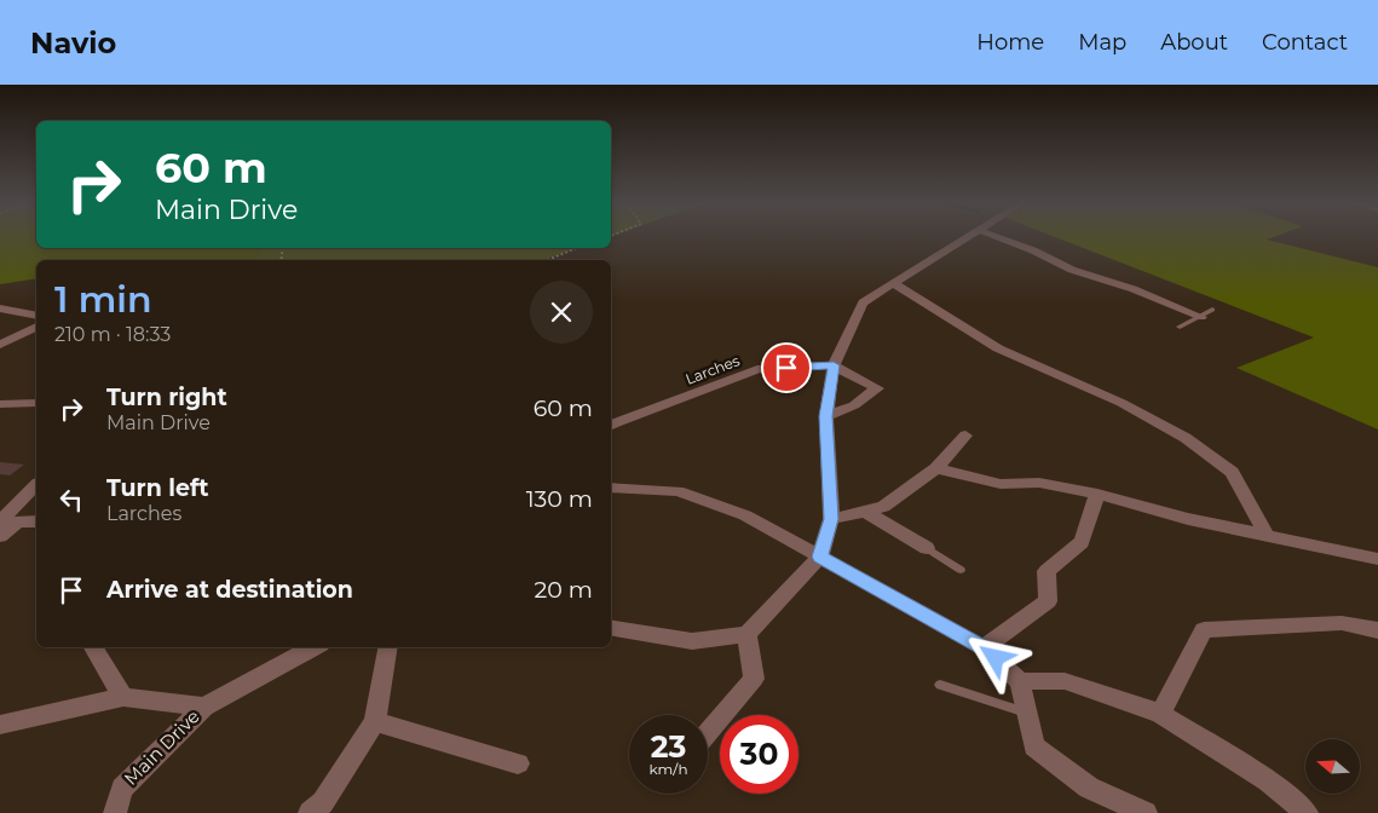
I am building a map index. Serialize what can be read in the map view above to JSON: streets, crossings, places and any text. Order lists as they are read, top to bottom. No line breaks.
{"streets":{"street":["Larches","Main Drive"]},"north":"left","page":{"header":"Navio","nav":["Home","Map","About","Contact"],"turn":["60 m","Main Drive"],"heading":["1 min","210 m · 18:33"],"list":[{"name":"Turn right","note":"Main Drive","value":"60 m"},{"name":"Turn left","note":"Larches","value":"130 m"},{"name":"Arrive at destination","value":"20 m"}],"speed":"23 km/h","limit":"30"}}
